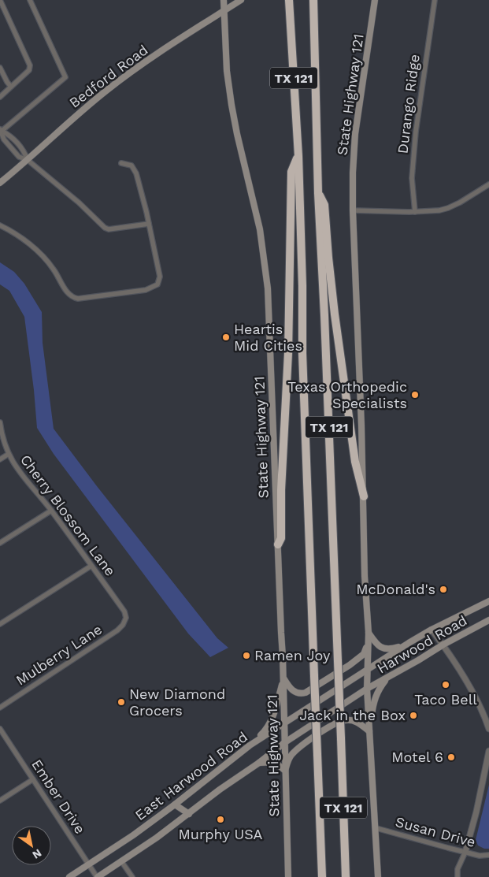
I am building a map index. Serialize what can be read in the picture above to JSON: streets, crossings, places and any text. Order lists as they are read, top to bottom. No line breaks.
{"streets":{"highway":["TX 121"],"main road":["Bedford Road","State Highway 121","Harwood Road","East Harwood Road"],"street":["Durango Ridge","Cherry Blossom Lane","Mulberry Lane","Ember Drive","Susan Drive"]},"crossings":[["Bedford Road","State Highway 121"],["State Highway 121","Harwood Road"],["State Highway 121","East Harwood Road"],["State Highway 121","Susan Drive"],["Cherry Blossom Lane","Mulberry Lane"],["Harwood Road","East Harwood Road"],["East Harwood Road","Ember Drive"]],"places":["Heartis Mid Cities","Texas Orthopedic Specialists","McDonald's","Ramen Joy","Taco Bell","New Diamond Grocers","Jack in the Box","Motel 6","Murphy USA"],"north":"bottom right"}
